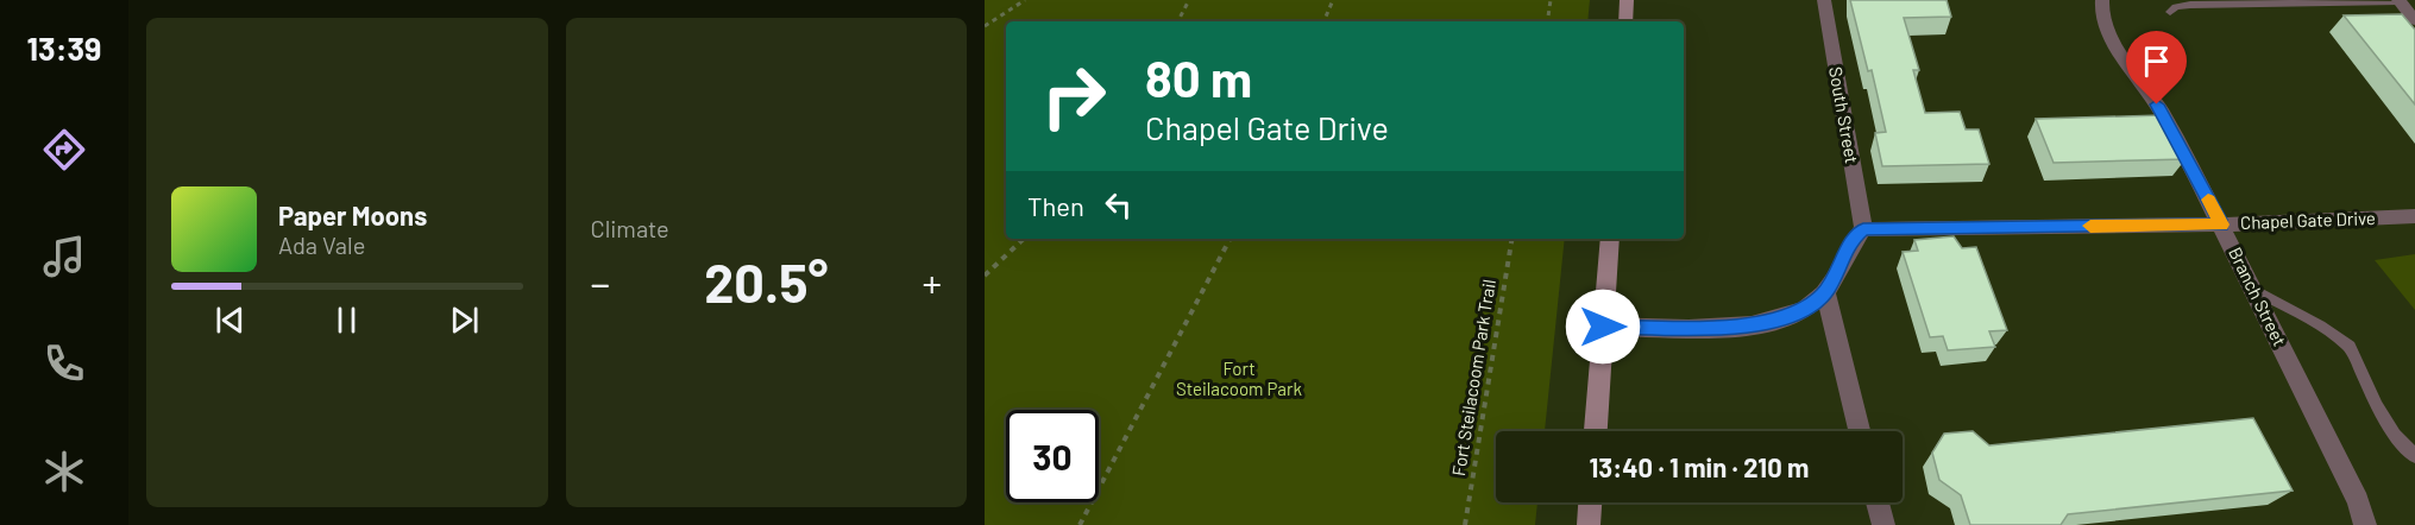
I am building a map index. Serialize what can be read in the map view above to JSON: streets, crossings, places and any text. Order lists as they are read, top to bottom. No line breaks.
{"streets":{"street":["South Street","Chapel Gate Drive","Branch Street"],"path":["Fort Steilacoom Park Trail"]},"crossings":[["South Street","Chapel Gate Drive"],["Chapel Gate Drive","Branch Street"]],"parks":["Fort Steilacoom Park"],"page":{"tabs":"13:39","tile":"Climate","turn":["80 m","Chapel Gate Drive"],"then":"Then","song":["Paper Moons","Ada Vale"],"heat":["−","20.5°","+"],"limit":"30","trip":"13:40 · 1 min · 210 m"}}
